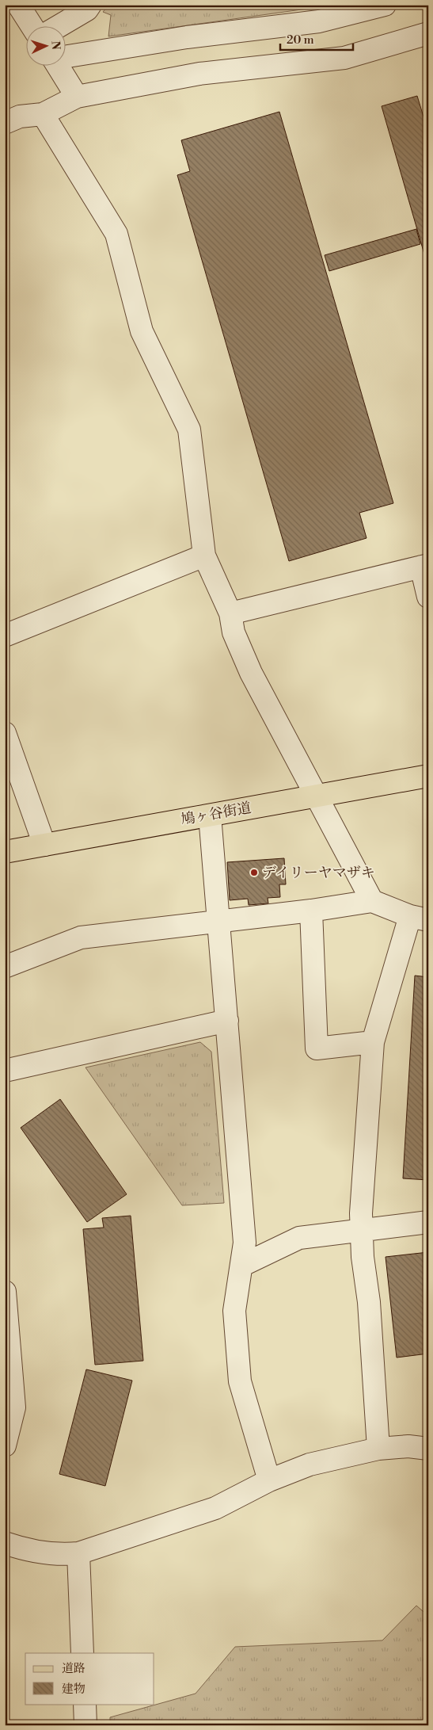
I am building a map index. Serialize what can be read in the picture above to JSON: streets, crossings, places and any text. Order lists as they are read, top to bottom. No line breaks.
{"streets":{"main road":["鳩ヶ谷街道"]},"places":["デイリーヤマザキ"],"legend":["道路","建物"],"scale_bar":"20 m","north":"right"}
